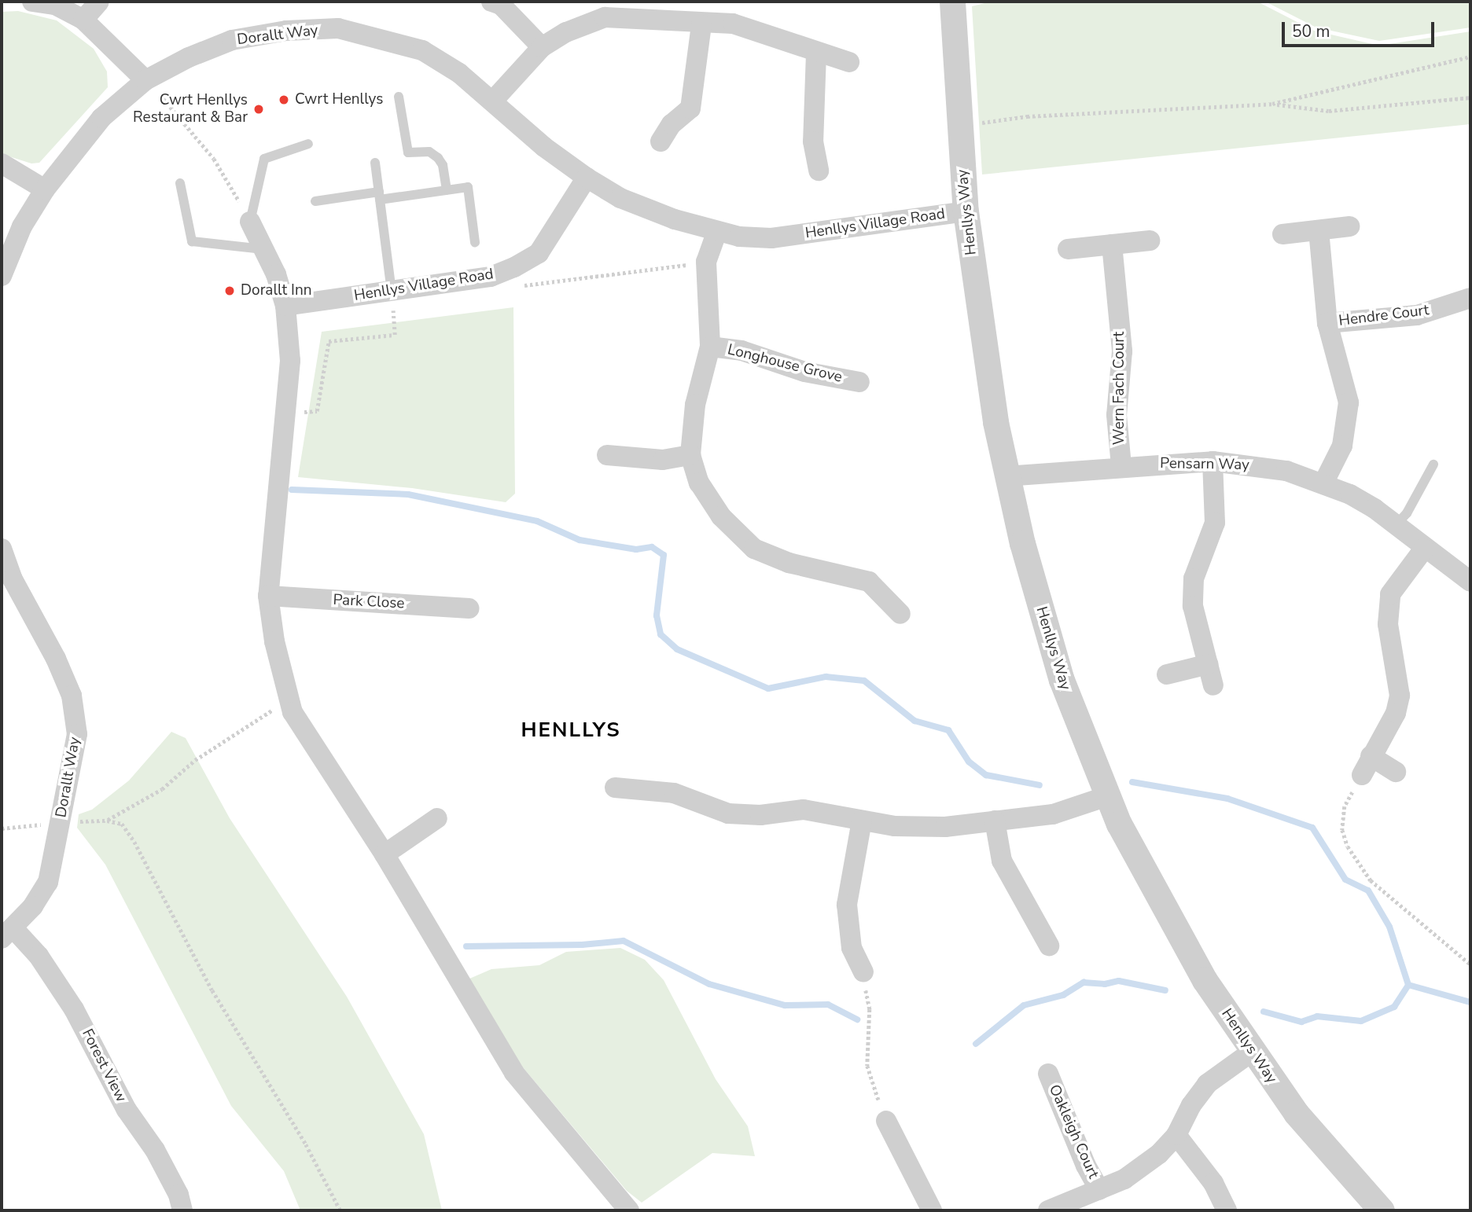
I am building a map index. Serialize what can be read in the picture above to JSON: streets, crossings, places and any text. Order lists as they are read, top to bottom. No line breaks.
{"streets":{"street":["Dorallt Way","Henllys Way","Henllys Village Road","Hendre Court","Longhouse Grove","Wern Fach Court","Pensarn Way","Park Close","Forest View","Oakleigh Court"]},"crossings":[["Dorallt Way","Henllys Village Road"],["Dorallt Way","Forest View"],["Henllys Way","Henllys Village Road"],["Henllys Way","Pensarn Way"],["Henllys Way","Oakleigh Court"],["Henllys Village Road","Longhouse Grove"],["Hendre Court","Pensarn Way"],["Wern Fach Court","Pensarn Way"]],"districts":["HENLLYS"],"places":["Cwrt Henllys","Cwrt Henllys Restaurant & Bar","Dorallt Inn"],"scale_bar":"50 m"}
